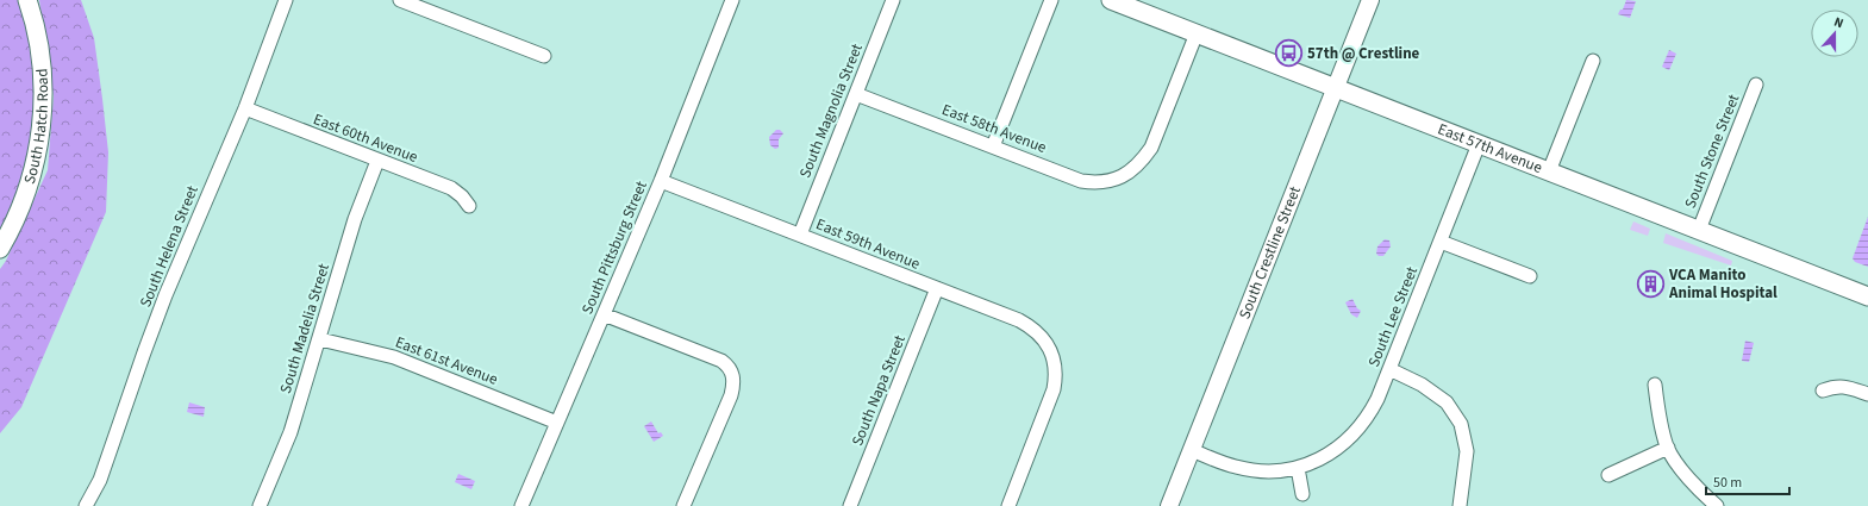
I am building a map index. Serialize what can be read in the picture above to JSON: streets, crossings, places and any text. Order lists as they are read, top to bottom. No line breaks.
{"streets":{"main road":["South Hatch Road","East 57th Avenue"],"street":["South Magnolia Street","East 58th Avenue","East 60th Avenue","South Stone Street","East 59th Avenue","South Helena Street","South Pittsburg Street","South Crestline Street","South Lee Street","South Madelia Street","East 61st Avenue","South Napa Street"]},"crossings":[["South Magnolia Street","East 58th Avenue"],["South Magnolia Street","East 59th Avenue"],["East 58th Avenue","East 57th Avenue"],["East 60th Avenue","South Helena Street"],["East 60th Avenue","South Madelia Street"],["East 57th Avenue","South Stone Street"],["East 57th Avenue","South Crestline Street"],["East 57th Avenue","South Lee Street"],["East 59th Avenue","South Pittsburg Street"],["East 59th Avenue","South Napa Street"],["South Pittsburg Street","East 61st Avenue"],["South Crestline Street","South Lee Street"],["South Madelia Street","East 61st Avenue"]],"places":{"bus stop":["57th @ Crestline"],"building":["VCA Manito Animal Hospital"]},"scale_bar":"50 m","north":"top"}
